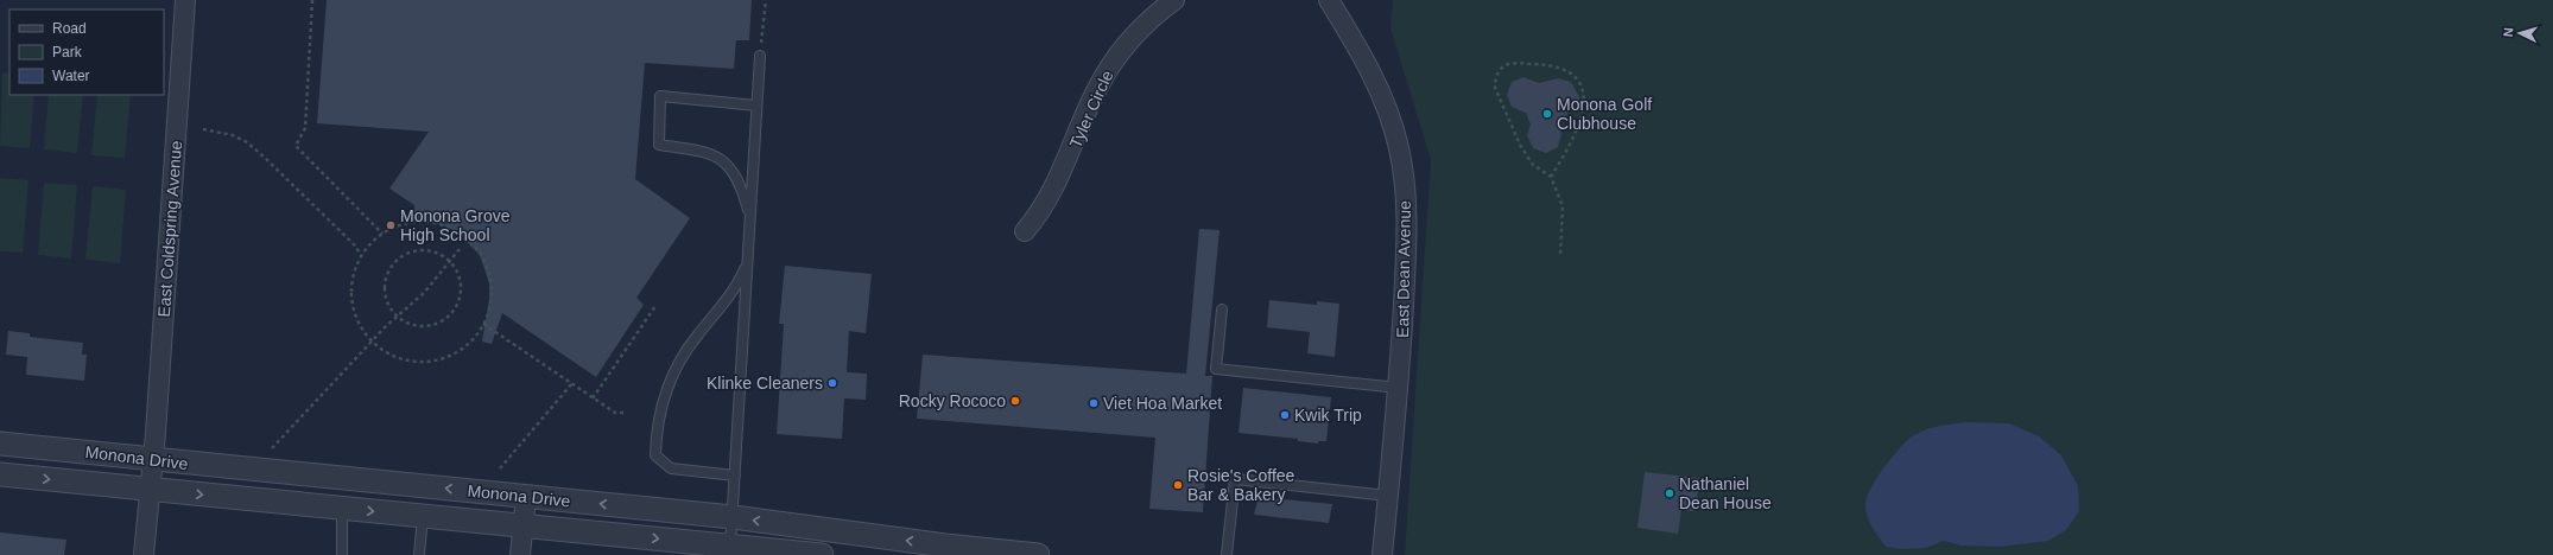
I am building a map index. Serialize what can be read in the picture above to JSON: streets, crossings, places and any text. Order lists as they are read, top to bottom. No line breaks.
{"streets":{"street":["Tyler Circle","East Coldspring Avenue","East Dean Avenue","Monona Drive"]},"crossings":[["East Coldspring Avenue","Monona Drive"]],"places":["Monona Golf Clubhouse","Monona Grove High School","Klinke Cleaners","Rocky Rococo","Viet Hoa Market","Kwik Trip","Rosie's Coffee Bar & Bakery","Nathaniel Dean House"],"legend":["Road","Park","Water"],"north":"left"}
